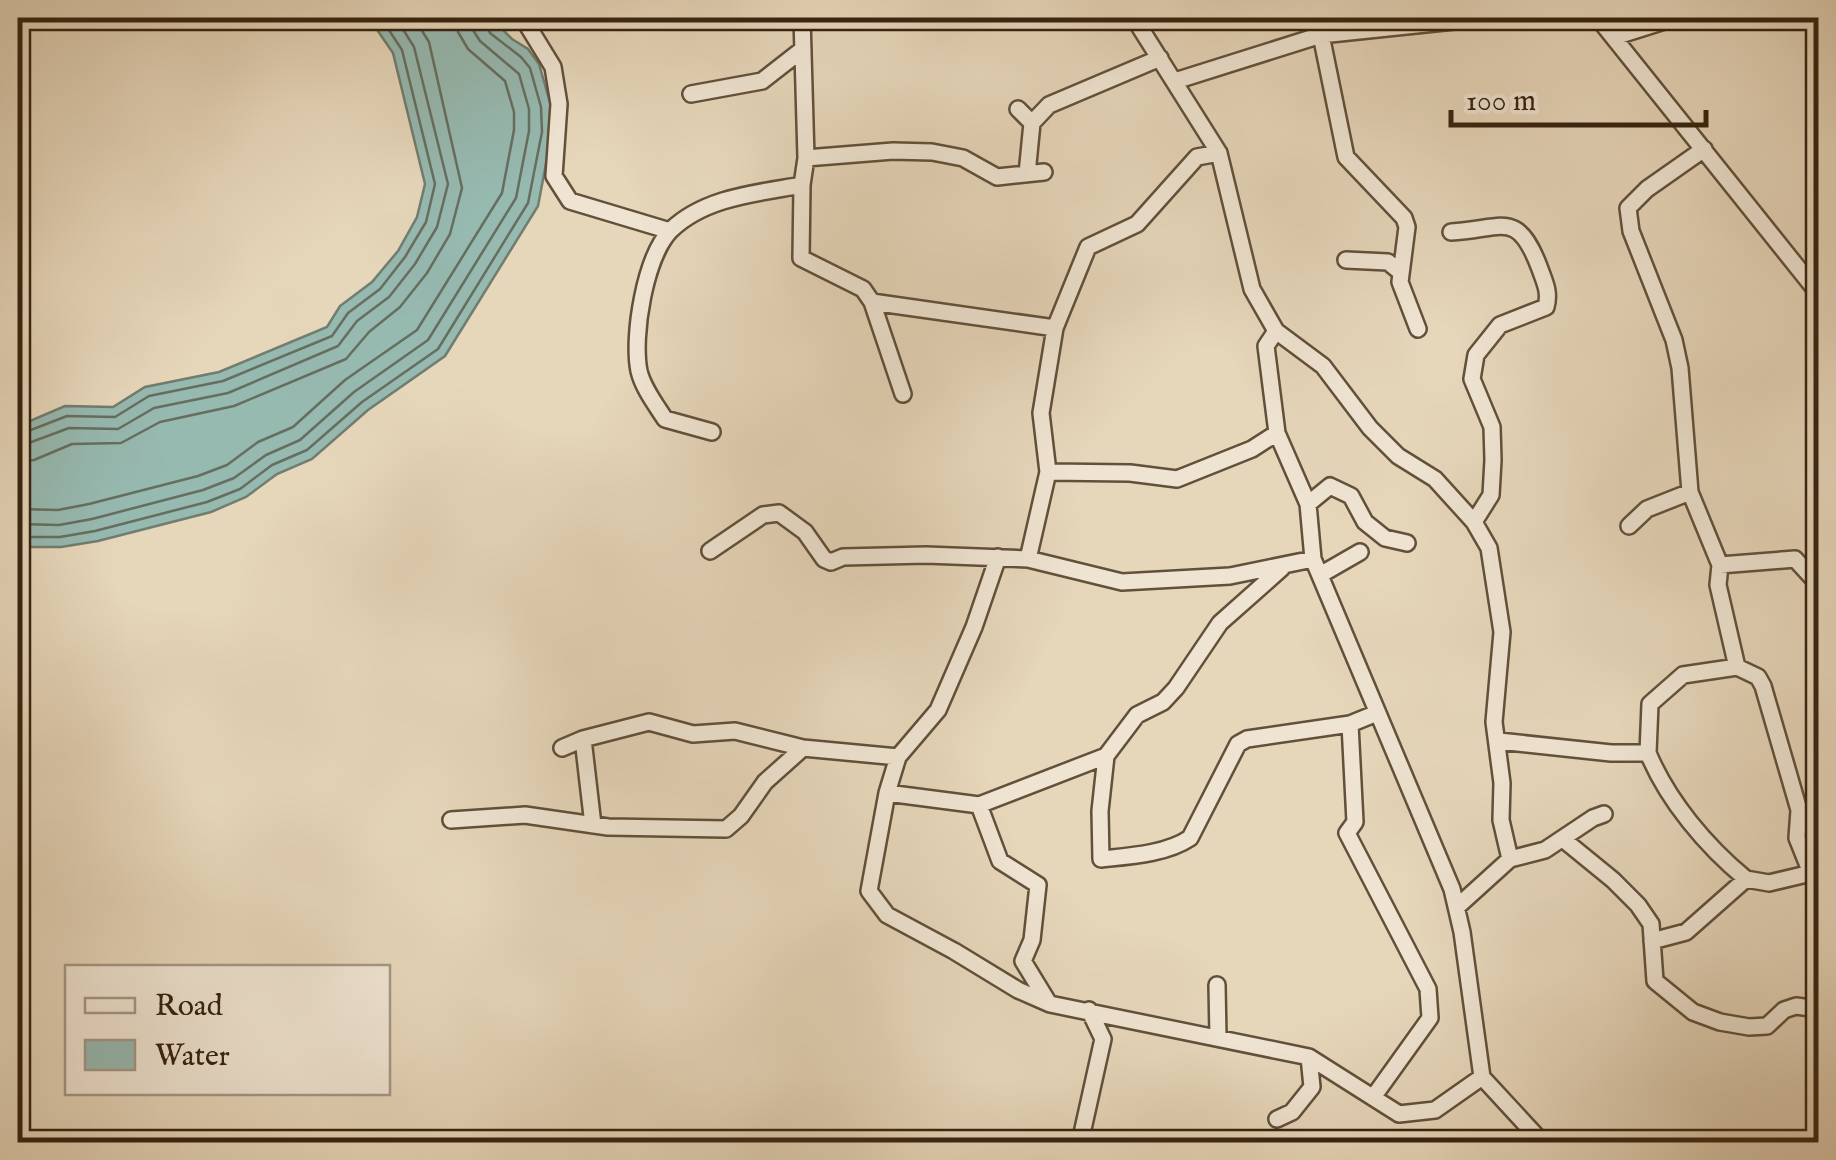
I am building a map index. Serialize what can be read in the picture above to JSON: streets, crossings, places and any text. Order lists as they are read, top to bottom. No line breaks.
{"legend":["Road","Water"],"scale_bar":"100 m"}
